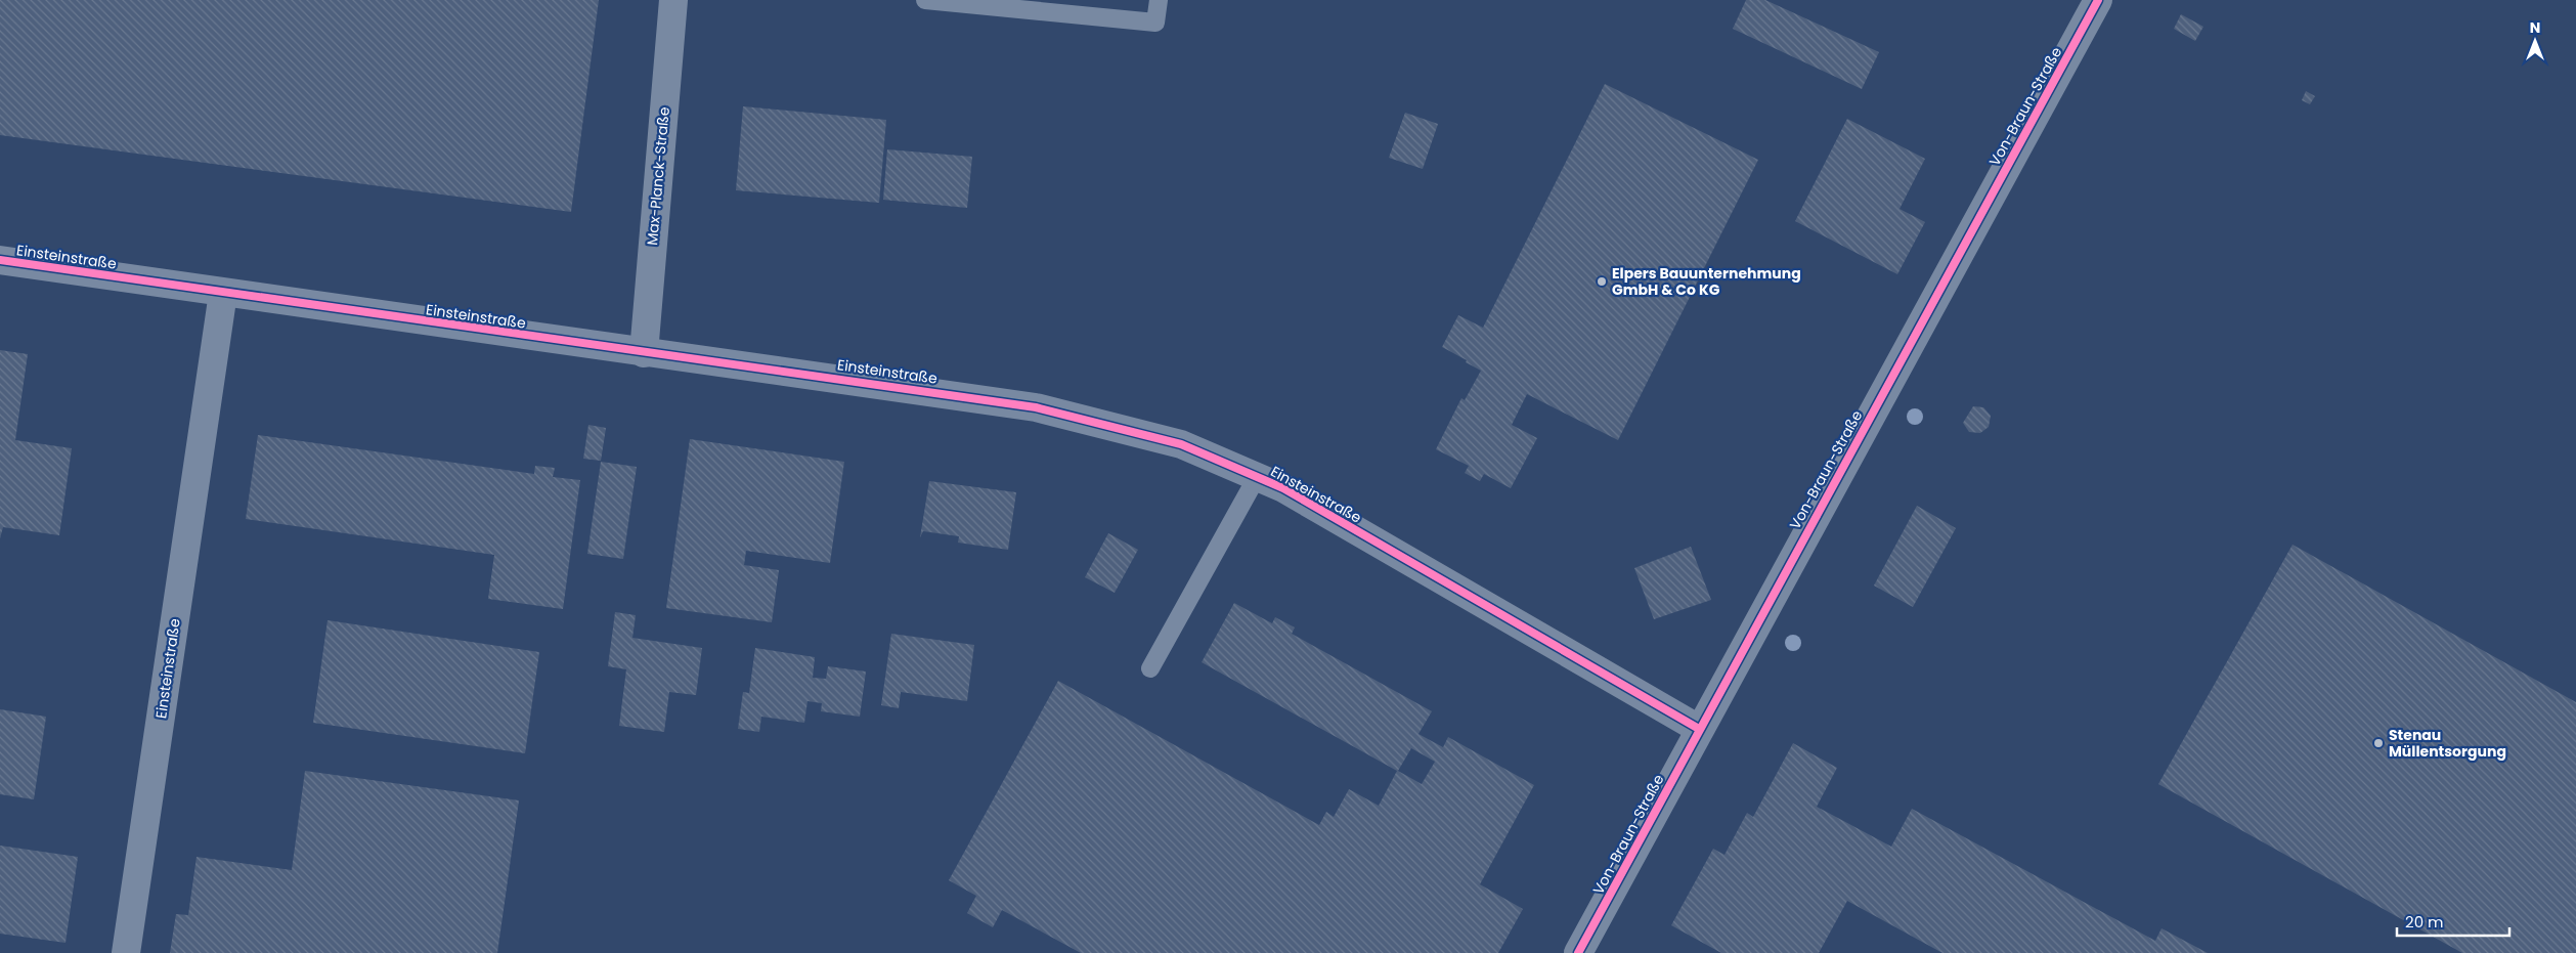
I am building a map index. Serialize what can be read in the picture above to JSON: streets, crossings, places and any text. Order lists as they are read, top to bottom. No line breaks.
{"streets":{"street":["Von-Braun-Straße","Max-Planck-Straße","Einsteinstraße"]},"crossings":[["Von-Braun-Straße","Einsteinstraße"],["Max-Planck-Straße","Einsteinstraße"]],"places":["Elpers Bauunternehmung GmbH & Co KG","Stenau Müllentsorgung"],"scale_bar":"20 m","north":"top"}
